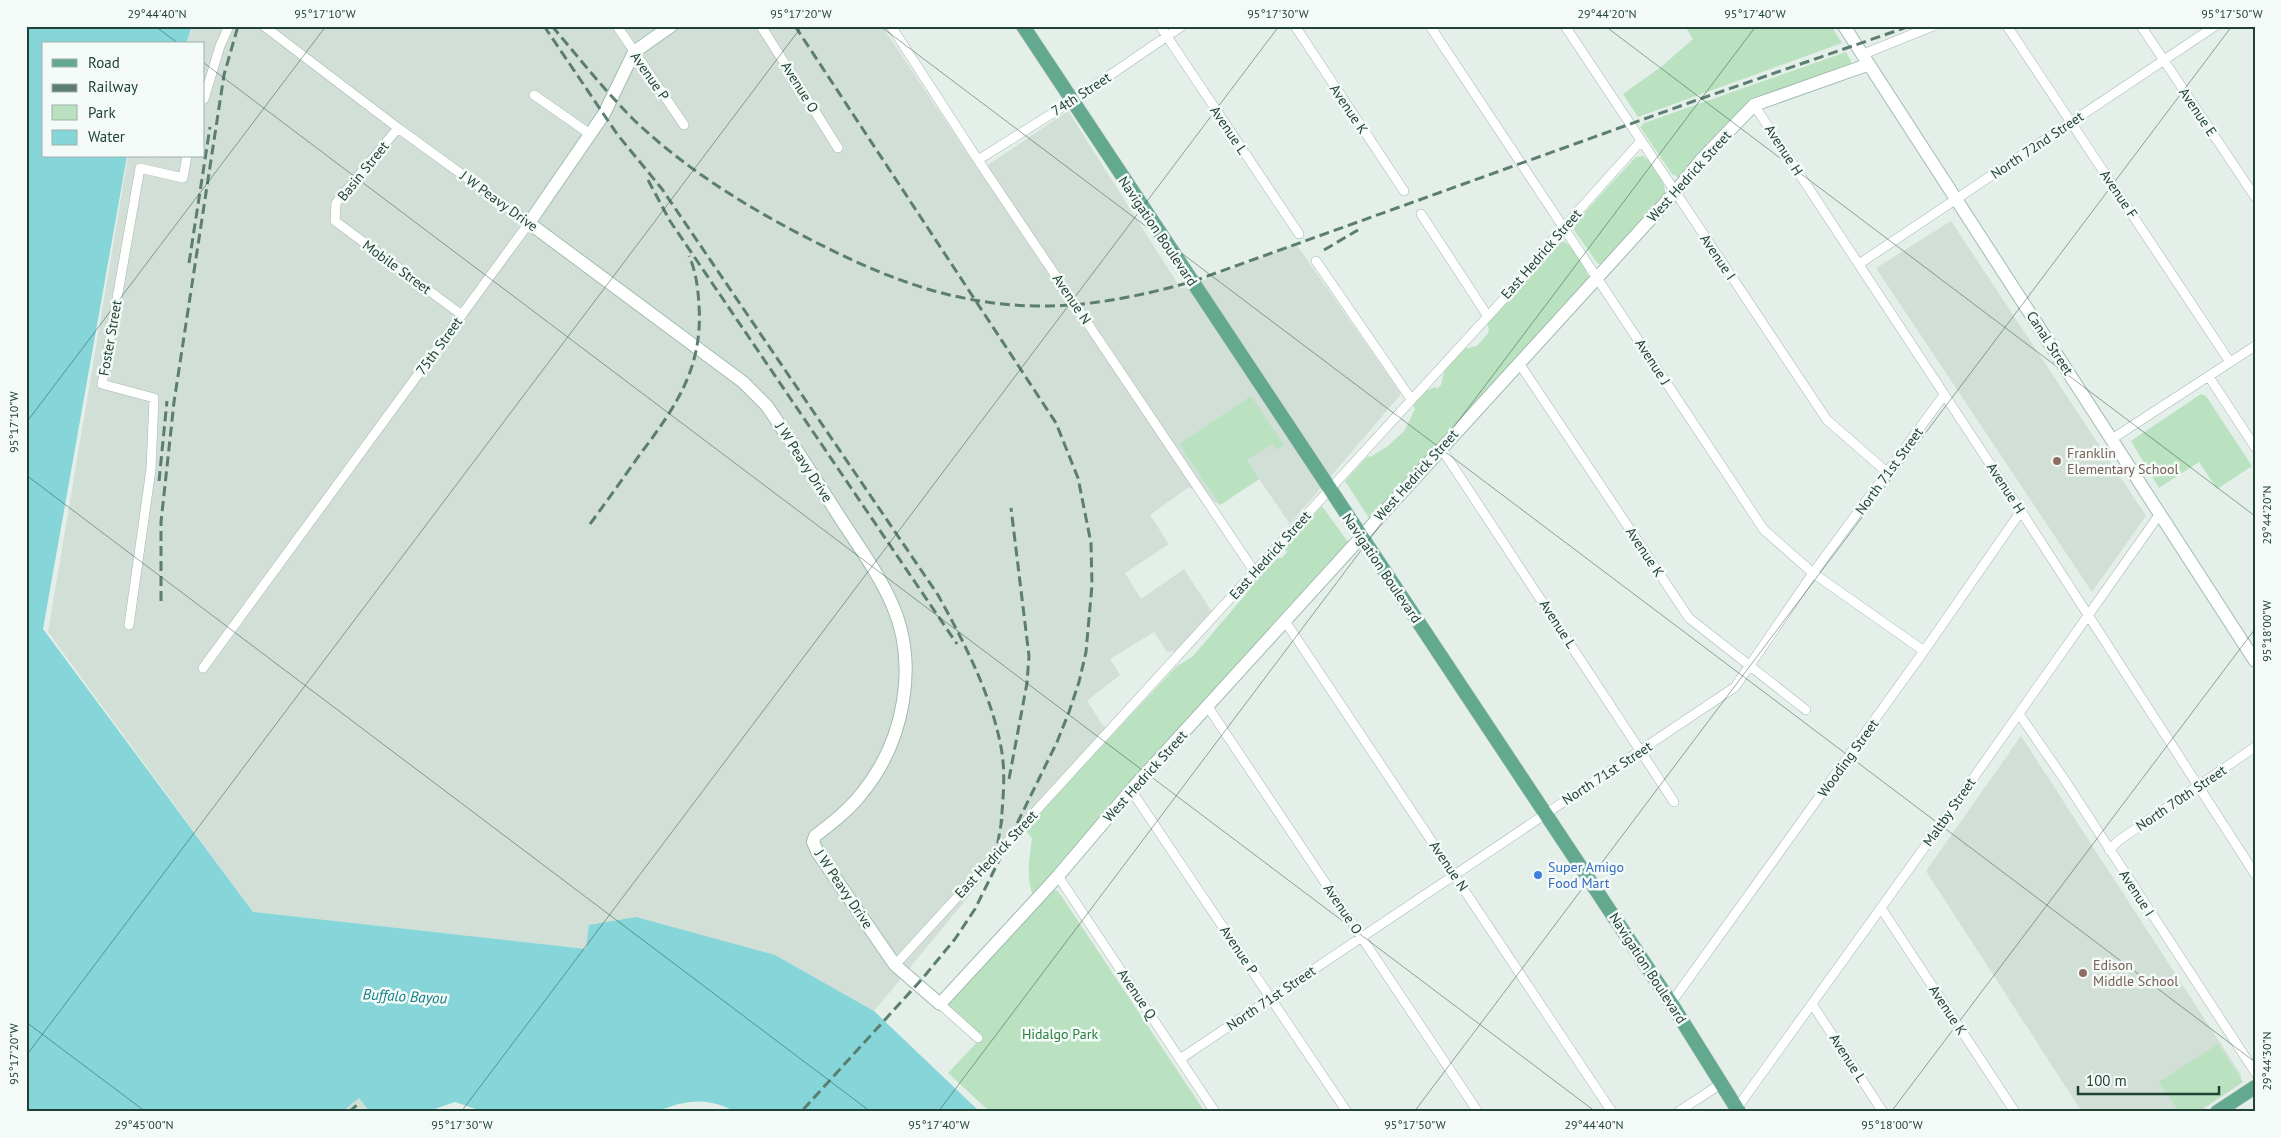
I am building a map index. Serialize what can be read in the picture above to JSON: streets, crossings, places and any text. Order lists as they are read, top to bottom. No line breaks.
{"streets":{"main road":["Navigation Boulevard"],"street":["Avenue P","Avenue O","74th Street","Avenue K","Avenue E","Avenue L","North 72nd Street","Avenue H","Basin Street","West Hedrick Street","Avenue F","J W Peavy Drive","East Hedrick Street","Avenue I","Mobile Street","Avenue N","Foster Street","Canal Street","75th Street","Avenue J","North 71st Street","Wooding Street","North 70th Street","Maltby Street","Avenue Q"]},"crossings":[["Avenue P","West Hedrick Street"],["Avenue P","75th Street"],["Avenue P","North 71st Street"],["Avenue O","West Hedrick Street"],["Avenue O","North 71st Street"],["74th Street","Avenue L"],["74th Street","Navigation Boulevard"],["74th Street","Avenue N"],["Avenue K","West Hedrick Street"],["Avenue K","North 71st Street"],["Avenue K","Maltby Street"],["Avenue E","North 72nd Street"],["Avenue L","West Hedrick Street"],["Avenue L","North 71st Street"],["Avenue L","Maltby Street"],["North 72nd Street","Avenue H"],["North 72nd Street","Avenue F"],["North 72nd Street","Canal Street"],["Avenue H","West Hedrick Street"],["Avenue H","North 71st Street"],["Avenue H","Wooding Street"],["Avenue H","North 70th Street"],["Avenue H","Maltby Street"],["Basin Street","J W Peavy Drive"],["Basin Street","Mobile Street"],["West Hedrick Street","J W Peavy Drive"],["West Hedrick Street","Navigation Boulevard"],["West Hedrick Street","Avenue I"],["West Hedrick Street","Avenue N"],["West Hedrick Street","Canal Street"],["West Hedrick Street","Avenue J"],["West Hedrick Street","Avenue Q"],["J W Peavy Drive","East Hedrick Street"],["J W Peavy Drive","75th Street"],["Navigation Boulevard","East Hedrick Street"],["Navigation Boulevard","North 71st Street"],["Navigation Boulevard","Wooding Street"],["Navigation Boulevard","Maltby Street"],["East Hedrick Street","Avenue I"],["East Hedrick Street","Avenue N"],["East Hedrick Street","Avenue J"],["Avenue I","North 71st Street"],["Avenue I","North 70th Street"],["Avenue I","Maltby Street"],["Mobile Street","75th Street"],["Avenue N","North 71st Street"],["Canal Street","Maltby Street"],["Avenue J","North 71st Street"],["Avenue J","Wooding Street"],["North 71st Street","Avenue Q"]],"water":["Buffalo Bayou"],"parks":["Hidalgo Park"],"places":["Franklin Elementary School","Super Amigo Food Mart","Edison Middle School"],"legend":["Road","Railway","Park","Water"],"scale_bar":"100 m","coordinates":["29°44'40\"N","95°17'10\"W","95°17'20\"W","95°17'30\"W","29°44'20\"N","95°17'40\"W","95°17'50\"W","95°18'00\"W","29°44'30\"N","29°45'00\"N"]}
